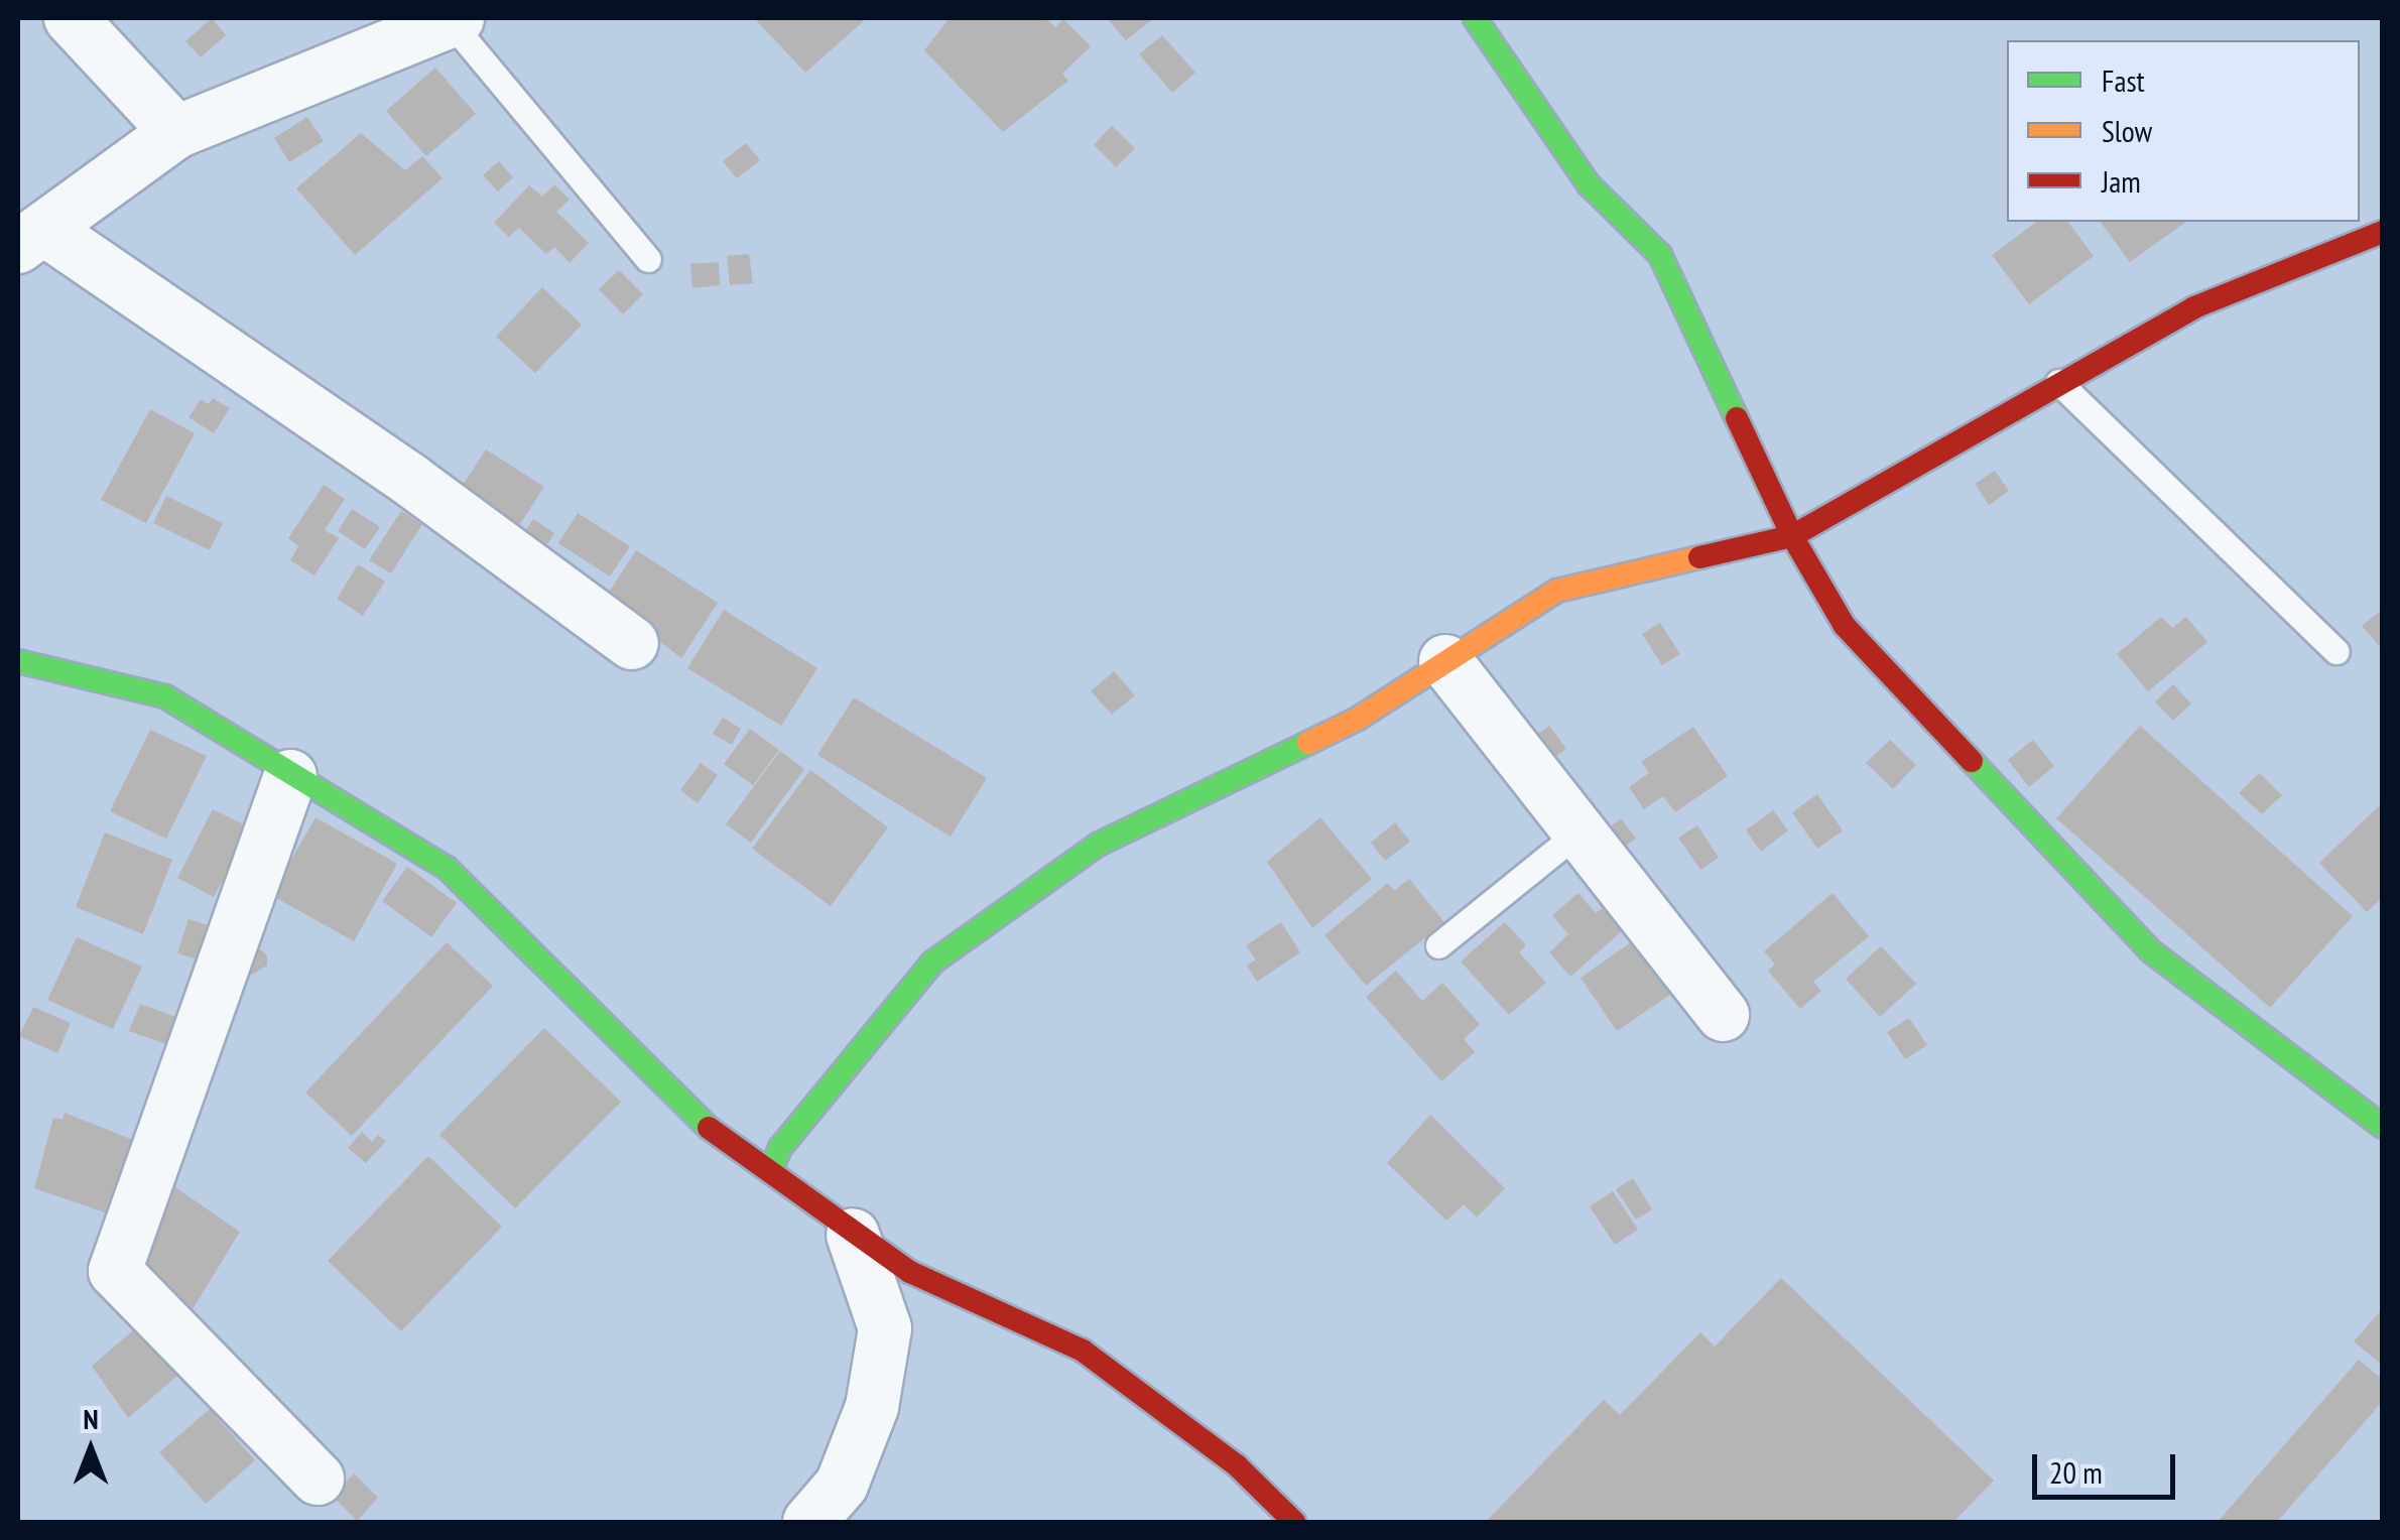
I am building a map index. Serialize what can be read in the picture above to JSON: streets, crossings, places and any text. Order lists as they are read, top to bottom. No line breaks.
{"legend":["Fast","Slow","Jam"],"scale_bar":"20 m","north":"top"}
